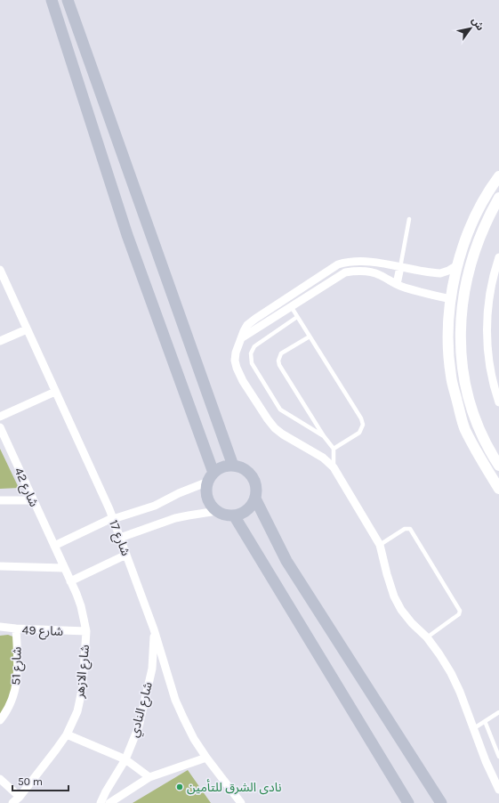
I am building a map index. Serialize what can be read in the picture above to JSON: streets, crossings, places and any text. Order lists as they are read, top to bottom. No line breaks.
{"streets":{"street":["شارع 42","شارع 17","شارع 49","شارع 51","شارع الازهر","شارع النادي"]},"crossings":[["شارع 42","شارع الازهر"],["شارع 17","شارع النادي"],["شارع 49","شارع 51"],["شارع 49","شارع الازهر"]],"places":["نادى الشرق للتأمين"],"scale_bar":"50 m","north":"top right"}
